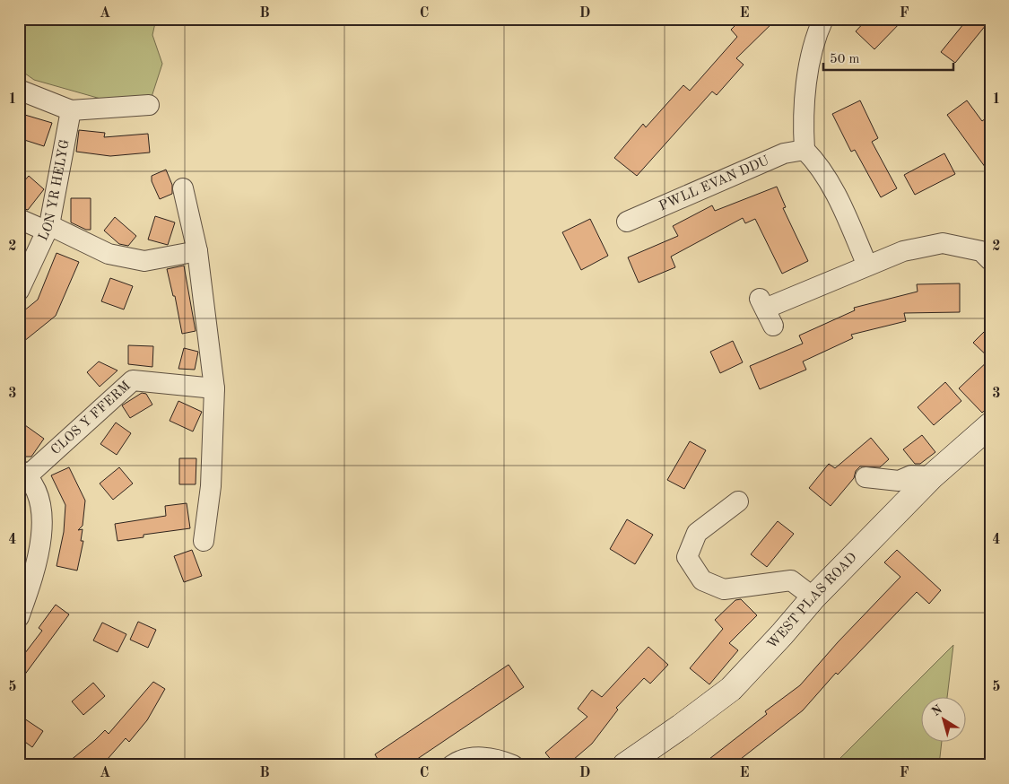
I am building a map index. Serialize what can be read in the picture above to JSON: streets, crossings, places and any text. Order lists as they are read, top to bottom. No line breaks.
{"streets":{"street":["PWLL EVAN DDU","LON YR HELYG","CLOS Y FFERM","WEST PLAS ROAD"]},"scale_bar":"50 m","north":"top left","grid":{"columns":["A","B","C","D","E","F"],"rows":["1","2","3","4","5"]}}
